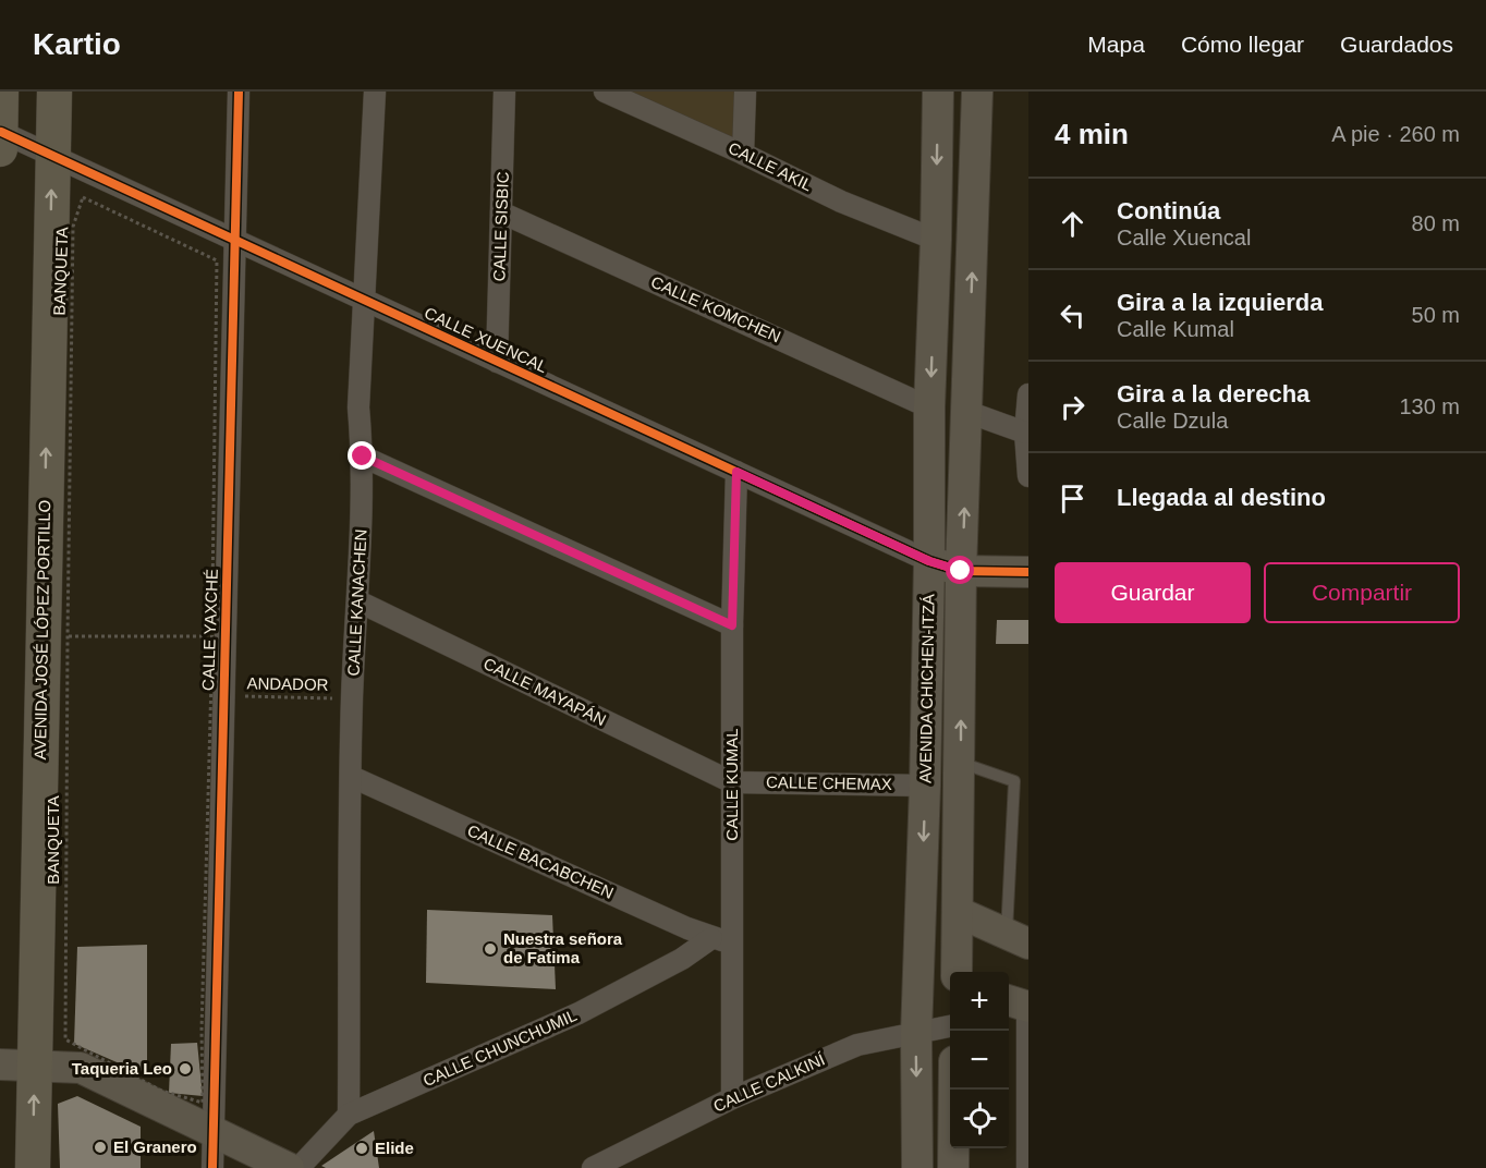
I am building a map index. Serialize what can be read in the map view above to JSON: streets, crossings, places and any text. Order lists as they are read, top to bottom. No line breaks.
{"streets":{"main road":["CALLE XUENCAL","AVENIDA JOSÉ LÓPEZ PORTILLO","AVENIDA CHICHEN-ITZÁ"],"street":["CALLE AKIL","CALLE SISBIC","CALLE KOMCHEN","CALLE KANACHEN","CALLE YAXCHÉ","CALLE MAYAPÁN","CALLE CHEMAX","CALLE KUMAL","CALLE BACABCHEN","CALLE CHUNCHUMIL","CALLE CALKINÍ"],"path":["BANQUETA","ANDADOR"]},"crossings":[["CALLE AKIL","AVENIDA CHICHEN-ITZÁ"],["CALLE SISBIC","CALLE KOMCHEN"],["CALLE SISBIC","CALLE XUENCAL"],["CALLE KOMCHEN","AVENIDA CHICHEN-ITZÁ"],["CALLE XUENCAL","CALLE KANACHEN"],["CALLE XUENCAL","AVENIDA JOSÉ LÓPEZ PORTILLO"],["CALLE XUENCAL","CALLE YAXCHÉ"],["CALLE XUENCAL","AVENIDA CHICHEN-ITZÁ"],["CALLE XUENCAL","CALLE KUMAL"],["CALLE KANACHEN","ANDADOR"],["CALLE KANACHEN","CALLE MAYAPÁN"],["CALLE KANACHEN","CALLE BACABCHEN"],["CALLE KANACHEN","CALLE CHUNCHUMIL"],["CALLE YAXCHÉ","ANDADOR"],["AVENIDA CHICHEN-ITZÁ","CALLE CHEMAX"],["AVENIDA CHICHEN-ITZÁ","CALLE CALKINÍ"],["CALLE MAYAPÁN","CALLE CHEMAX"],["CALLE MAYAPÁN","CALLE KUMAL"],["CALLE CHEMAX","CALLE KUMAL"],["CALLE KUMAL","CALLE BACABCHEN"],["CALLE KUMAL","CALLE CHUNCHUMIL"],["CALLE KUMAL","CALLE CALKINÍ"],["CALLE BACABCHEN","CALLE CHUNCHUMIL"]],"one_way":["AVENIDA JOSÉ LÓPEZ PORTILLO"],"places":["Nuestra señora de Fatima","Taqueria Leo","El Granero","Elide"],"page":{"header":"Kartio","nav":["Mapa","Cómo llegar","Guardados"],"heading":["4 min","A pie · 260 m"],"list":[["Continúa","Calle Xuencal","80 m"],["Gira a la izquierda","Calle Kumal","50 m"],["Gira a la derecha","Calle Dzula","130 m"],"Llegada al destino"],"buttons":["Guardar","Compartir"],"map_buttons":["+","−"]}}
